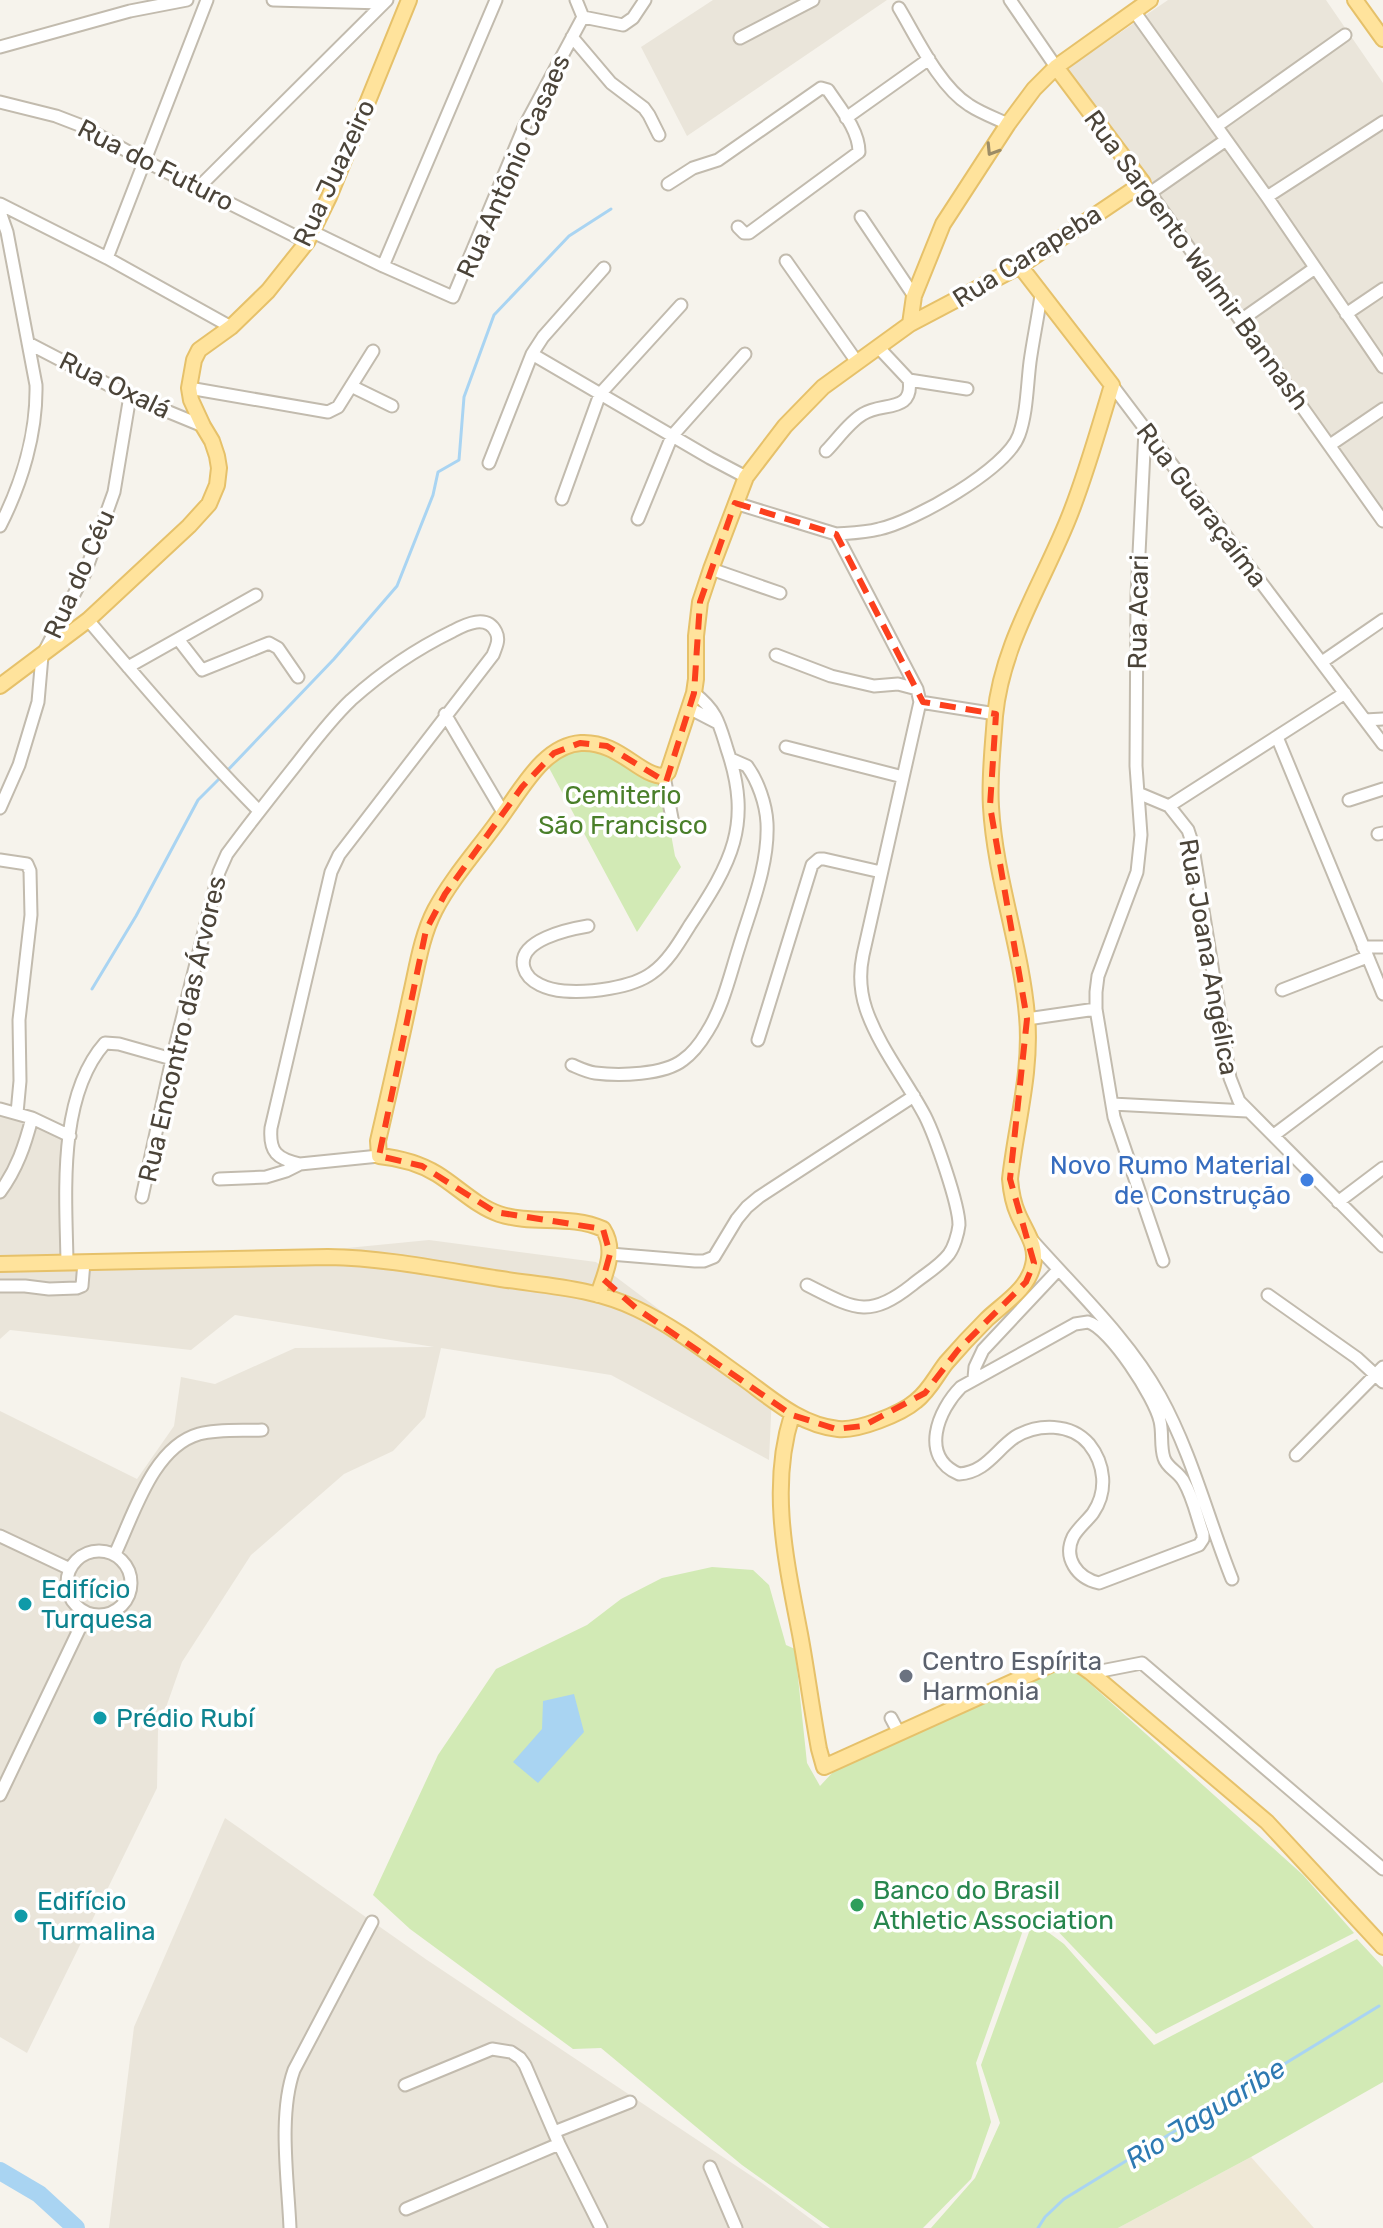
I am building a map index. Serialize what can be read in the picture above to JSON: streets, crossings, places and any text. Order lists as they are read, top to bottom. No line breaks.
{"streets":{"main road":["Rua Juazeiro","Rua Carapeba","Rua Sargento Walmir Bannash","Rua Guaraçaíma"],"street":["Rua do Futuro","Rua Antônio Casaes","Rua Oxalá","Rua do Céu","Rua Acari","Rua Joana Angélica","Rua Encontro das Árvores"]},"crossings":[["Rua do Futuro","Rua Antônio Casaes"],["Rua do Futuro","Rua Juazeiro"],["Rua Carapeba","Rua Sargento Walmir Bannash"],["Rua Carapeba","Rua Guaraçaíma"],["Rua Oxalá","Rua do Céu"],["Rua Guaraçaíma","Rua Acari"]],"water":["Rio Jaguaribe"],"parks":["Cemiterio São Francisco"],"places":["Novo Rumo Material de Construção","Edifício Turquesa","Centro Espírita Harmonia","Prédio Rubí","Banco do Brasil Athletic Association","Edifício Turmalina"]}
